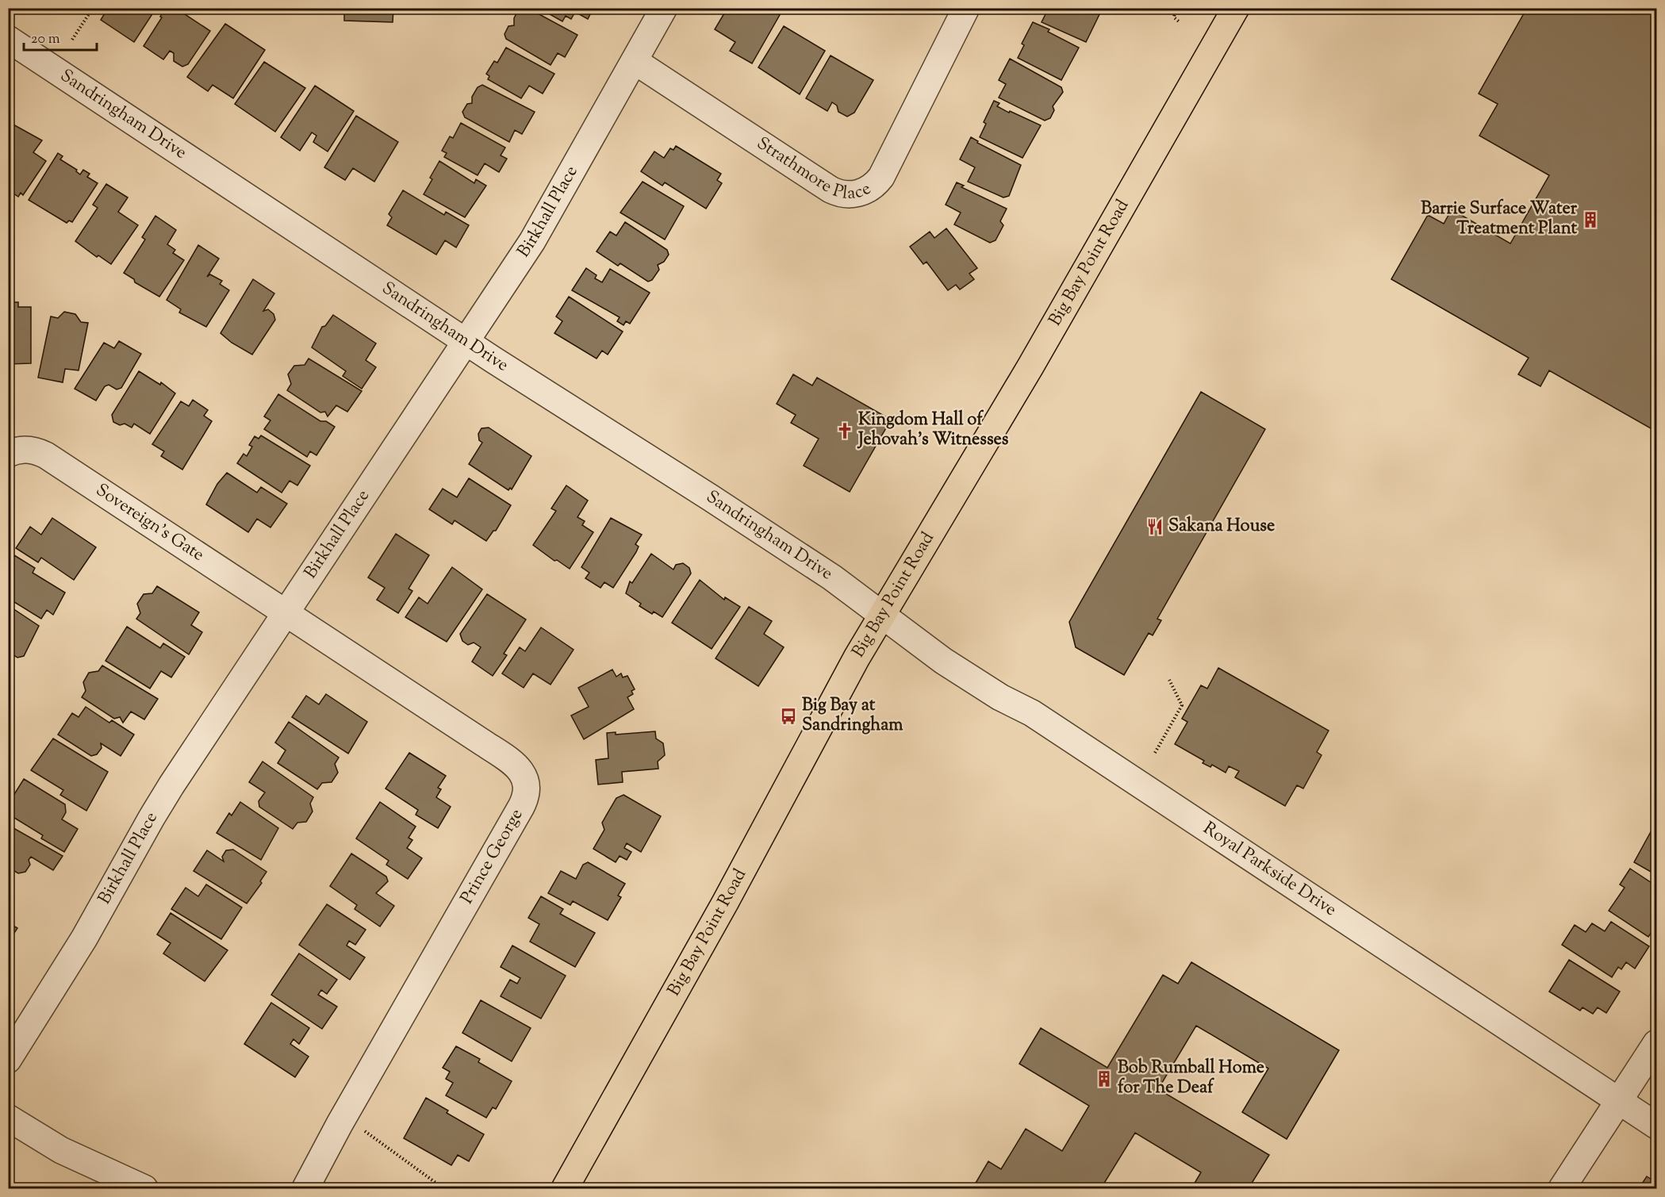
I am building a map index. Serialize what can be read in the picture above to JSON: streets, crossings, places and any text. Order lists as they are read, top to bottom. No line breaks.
{"streets":{"main road":["Big Bay Point Road"],"street":["Sandringham Drive","Strathmore Place","Birkhall Place","Sovereign's Gate","Prince George","Royal Parkside Drive"]},"crossings":[["Sandringham Drive","Birkhall Place"],["Sandringham Drive","Big Bay Point Road"],["Sandringham Drive","Royal Parkside Drive"],["Strathmore Place","Birkhall Place"],["Birkhall Place","Sovereign's Gate"],["Birkhall Place","Prince George"],["Big Bay Point Road","Royal Parkside Drive"],["Sovereign's Gate","Prince George"]],"places":{"building":["Barrie Surface Water Treatment Plant","Bob Rumball Home for The Deaf"],"church":["Kingdom Hall of Jehovah's Witnesses"],"restaurant":["Sakana House"],"bus stop":["Big Bay at Sandringham"]},"scale_bar":"20 m"}
